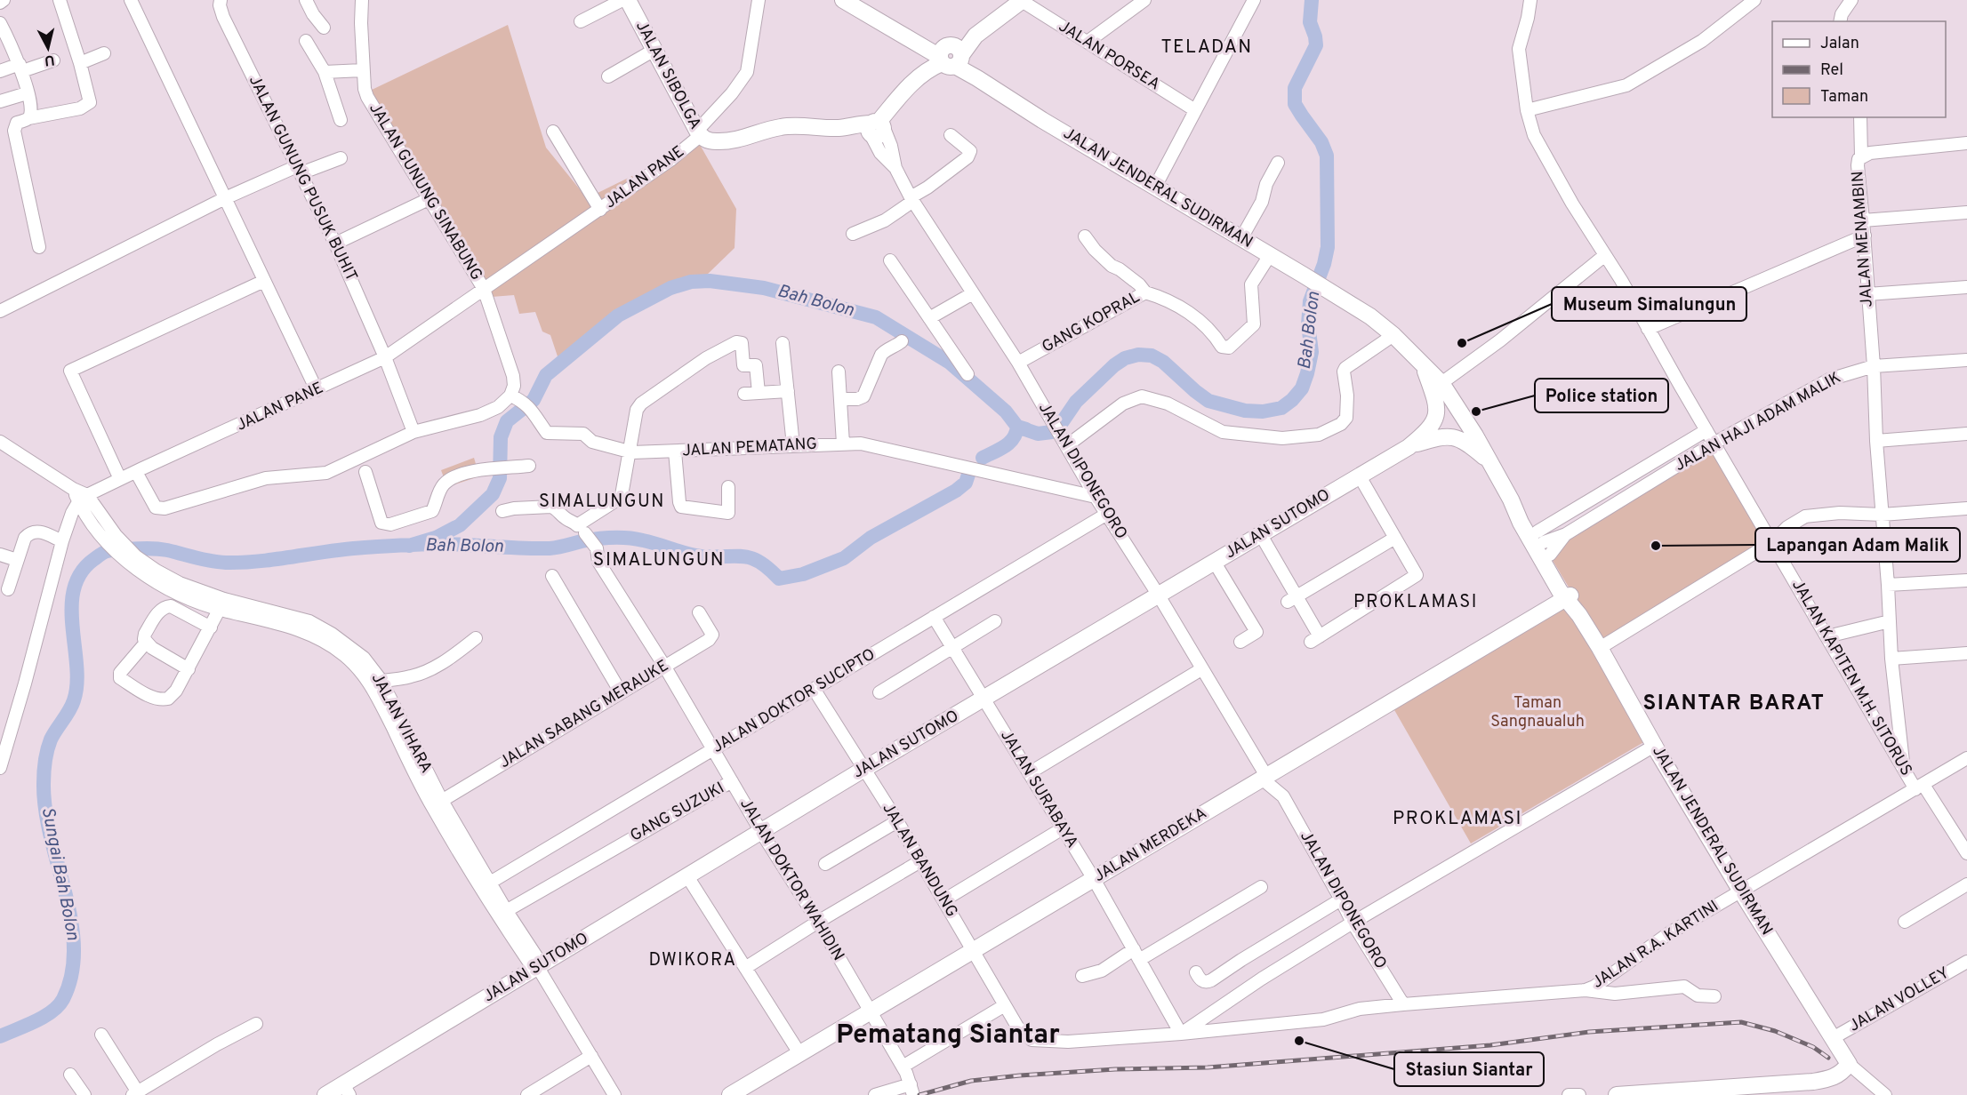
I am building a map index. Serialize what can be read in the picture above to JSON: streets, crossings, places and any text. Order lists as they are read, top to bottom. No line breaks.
{"streets":{"main road":["JALAN SIBOLGA","JALAN JENDERAL SUDIRMAN","JALAN SUTOMO","JALAN MERDEKA"],"street":["JALAN PORSEA","JALAN PANE","JALAN GUNUNG PUSUK BUHIT","JALAN GUNUNG SINABUNG","JALAN MENAMBIN","GANG KOPRAL","JALAN HAJI ADAM MALIK","JALAN PEMATANG","JALAN DIPONEGORO","JALAN KAPITEN M.H. SITORUS","JALAN DOKTOR SUCIPTO","JALAN SABANG MERAUKE","JALAN VIHARA","JALAN SURABAYA","GANG SUZUKI","JALAN BANDUNG","JALAN DOKTOR WAHIDIN","JALAN R.A. KARTINI","JALAN VOLLEY"]},"crossings":[["JALAN SIBOLGA","JALAN PANE"],["JALAN SIBOLGA","JALAN DIPONEGORO"],["JALAN PANE","JALAN GUNUNG PUSUK BUHIT"],["JALAN PANE","JALAN GUNUNG SINABUNG"],["JALAN PANE","JALAN VIHARA"],["JALAN JENDERAL SUDIRMAN","GANG KOPRAL"],["JALAN JENDERAL SUDIRMAN","JALAN HAJI ADAM MALIK"],["JALAN JENDERAL SUDIRMAN","JALAN SUTOMO"],["JALAN JENDERAL SUDIRMAN","JALAN MERDEKA"],["JALAN JENDERAL SUDIRMAN","JALAN R.A. KARTINI"],["JALAN JENDERAL SUDIRMAN","JALAN VOLLEY"],["JALAN GUNUNG SINABUNG","JALAN PEMATANG"],["JALAN MENAMBIN","JALAN HAJI ADAM MALIK"],["JALAN MENAMBIN","JALAN KAPITEN M.H. SITORUS"],["GANG KOPRAL","JALAN DIPONEGORO"],["JALAN HAJI ADAM MALIK","JALAN KAPITEN M.H. SITORUS"],["JALAN PEMATANG","JALAN DIPONEGORO"],["JALAN DIPONEGORO","JALAN SUTOMO"],["JALAN DIPONEGORO","JALAN DOKTOR SUCIPTO"],["JALAN DIPONEGORO","JALAN MERDEKA"],["JALAN DIPONEGORO","JALAN R.A. KARTINI"],["JALAN SUTOMO","JALAN VIHARA"],["JALAN SUTOMO","JALAN SURABAYA"],["JALAN SUTOMO","JALAN BANDUNG"],["JALAN SUTOMO","JALAN DOKTOR WAHIDIN"],["JALAN KAPITEN M.H. SITORUS","JALAN R.A. KARTINI"],["JALAN DOKTOR SUCIPTO","JALAN VIHARA"],["JALAN DOKTOR SUCIPTO","JALAN SURABAYA"],["JALAN DOKTOR SUCIPTO","JALAN BANDUNG"],["JALAN DOKTOR SUCIPTO","JALAN DOKTOR WAHIDIN"],["JALAN SABANG MERAUKE","JALAN VIHARA"],["JALAN SABANG MERAUKE","JALAN DOKTOR WAHIDIN"],["JALAN VIHARA","GANG SUZUKI"],["JALAN SURABAYA","JALAN MERDEKA"],["JALAN SURABAYA","JALAN BANDUNG"],["JALAN SURABAYA","JALAN R.A. KARTINI"],["GANG SUZUKI","JALAN DOKTOR WAHIDIN"],["JALAN MERDEKA","JALAN BANDUNG"],["JALAN MERDEKA","JALAN DOKTOR WAHIDIN"],["JALAN BANDUNG","JALAN R.A. KARTINI"]],"districts":["TELADAN","SIMALUNGUN","SIMALUNGUN","PROKLAMASI","SIANTAR BARAT","PROKLAMASI","DWIKORA","Pematang Siantar"],"water":["Bah Bolon","Sungai Bah Bolon"],"parks":["Taman Sangnaualuh"],"places":["Museum Simalungun","Police station","Lapangan Adam Malik","Stasiun Siantar"],"legend":["Jalan","Rel","Taman"],"north":"bottom"}
